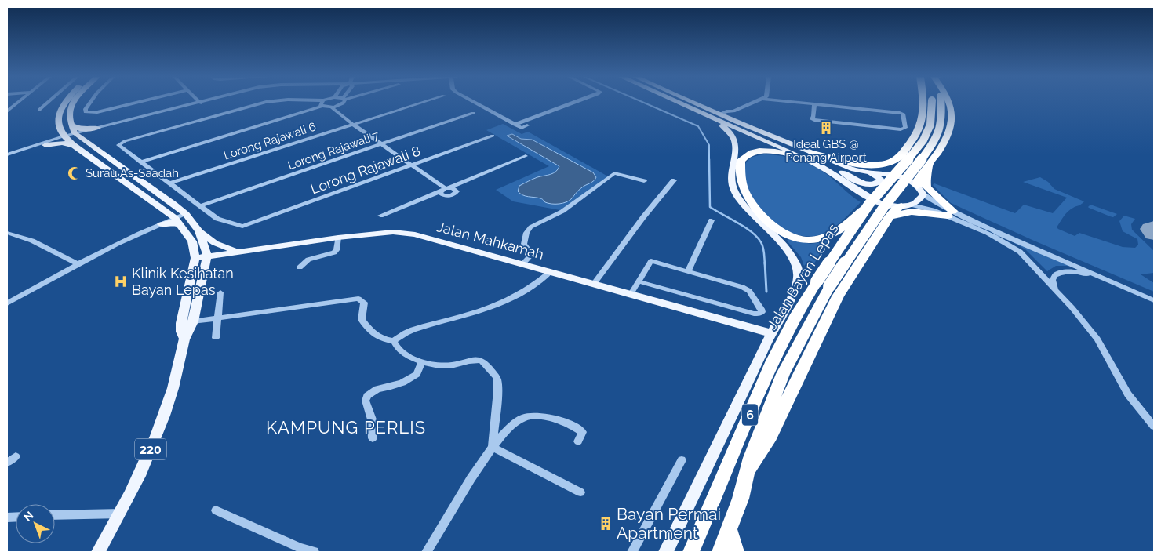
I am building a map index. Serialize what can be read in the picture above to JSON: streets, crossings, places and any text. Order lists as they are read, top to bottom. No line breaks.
{"streets":{"highway":["Jalan Bayan Lepas","6"],"main road":["Jalan Mahkamah","220"],"street":["Lorong Rajawali 6","Lorong Rajawali 7","Lorong Rajawali 8"]},"crossings":[["Lorong Rajawali 7","Lorong Rajawali 8"],["Jalan Mahkamah","220"]],"districts":["KAMPUNG PERLIS"],"places":{"building":["Ideal GBS @ Penang Airport","Bayan Permai Apartment"],"mosque":["Surau As-Saadah"],"hospital":["Klinik Kesihatan Bayan Lepas"]},"north":"top left"}
